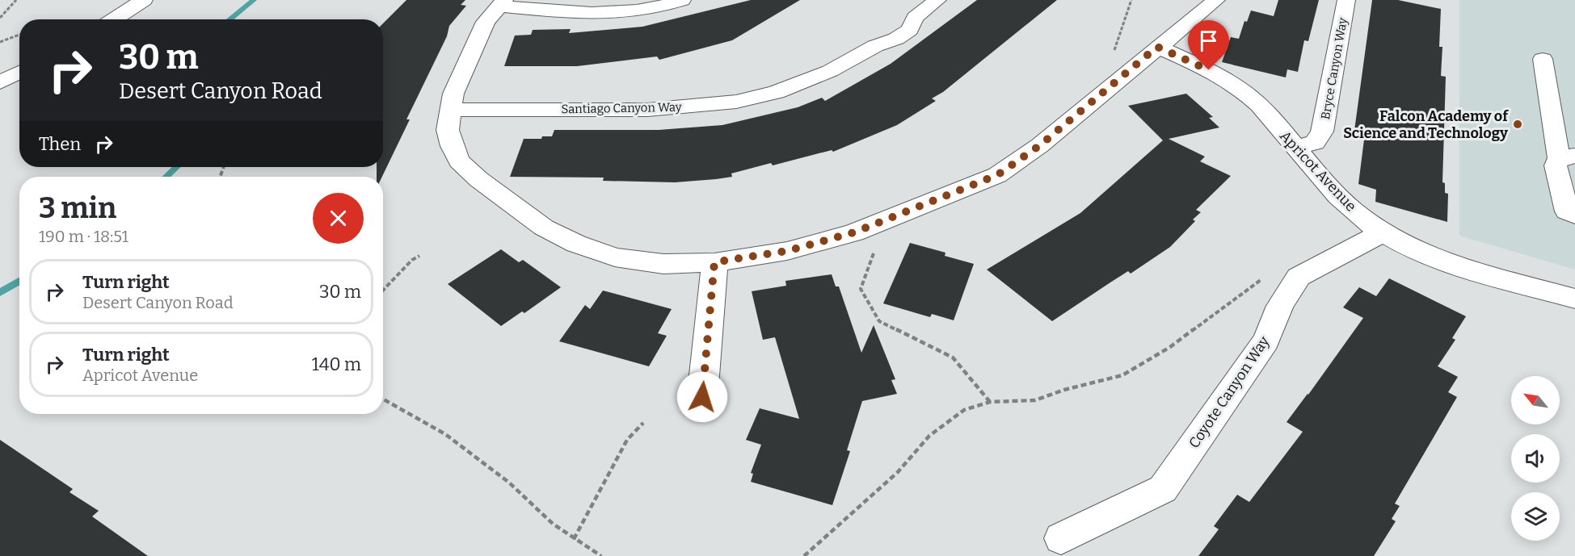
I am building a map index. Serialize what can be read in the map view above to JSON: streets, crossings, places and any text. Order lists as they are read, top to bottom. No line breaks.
{"streets":{"street":["Bryce Canyon Way","Santiago Canyon Way","Apricot Avenue","Coyote Canyon Way"]},"crossings":[["Bryce Canyon Way","Apricot Avenue"],["Apricot Avenue","Coyote Canyon Way"]],"places":["Falcon Academy of Science and Technology"],"north":"top left","page":{"turn":["30 m","Desert Canyon Road"],"then":"Then","heading":["3 min","190 m · 18:51"],"list":[{"name":"Turn right","note":"Desert Canyon Road","value":"30 m"},{"name":"Turn right","note":"Apricot Avenue","value":"140 m"}]}}
